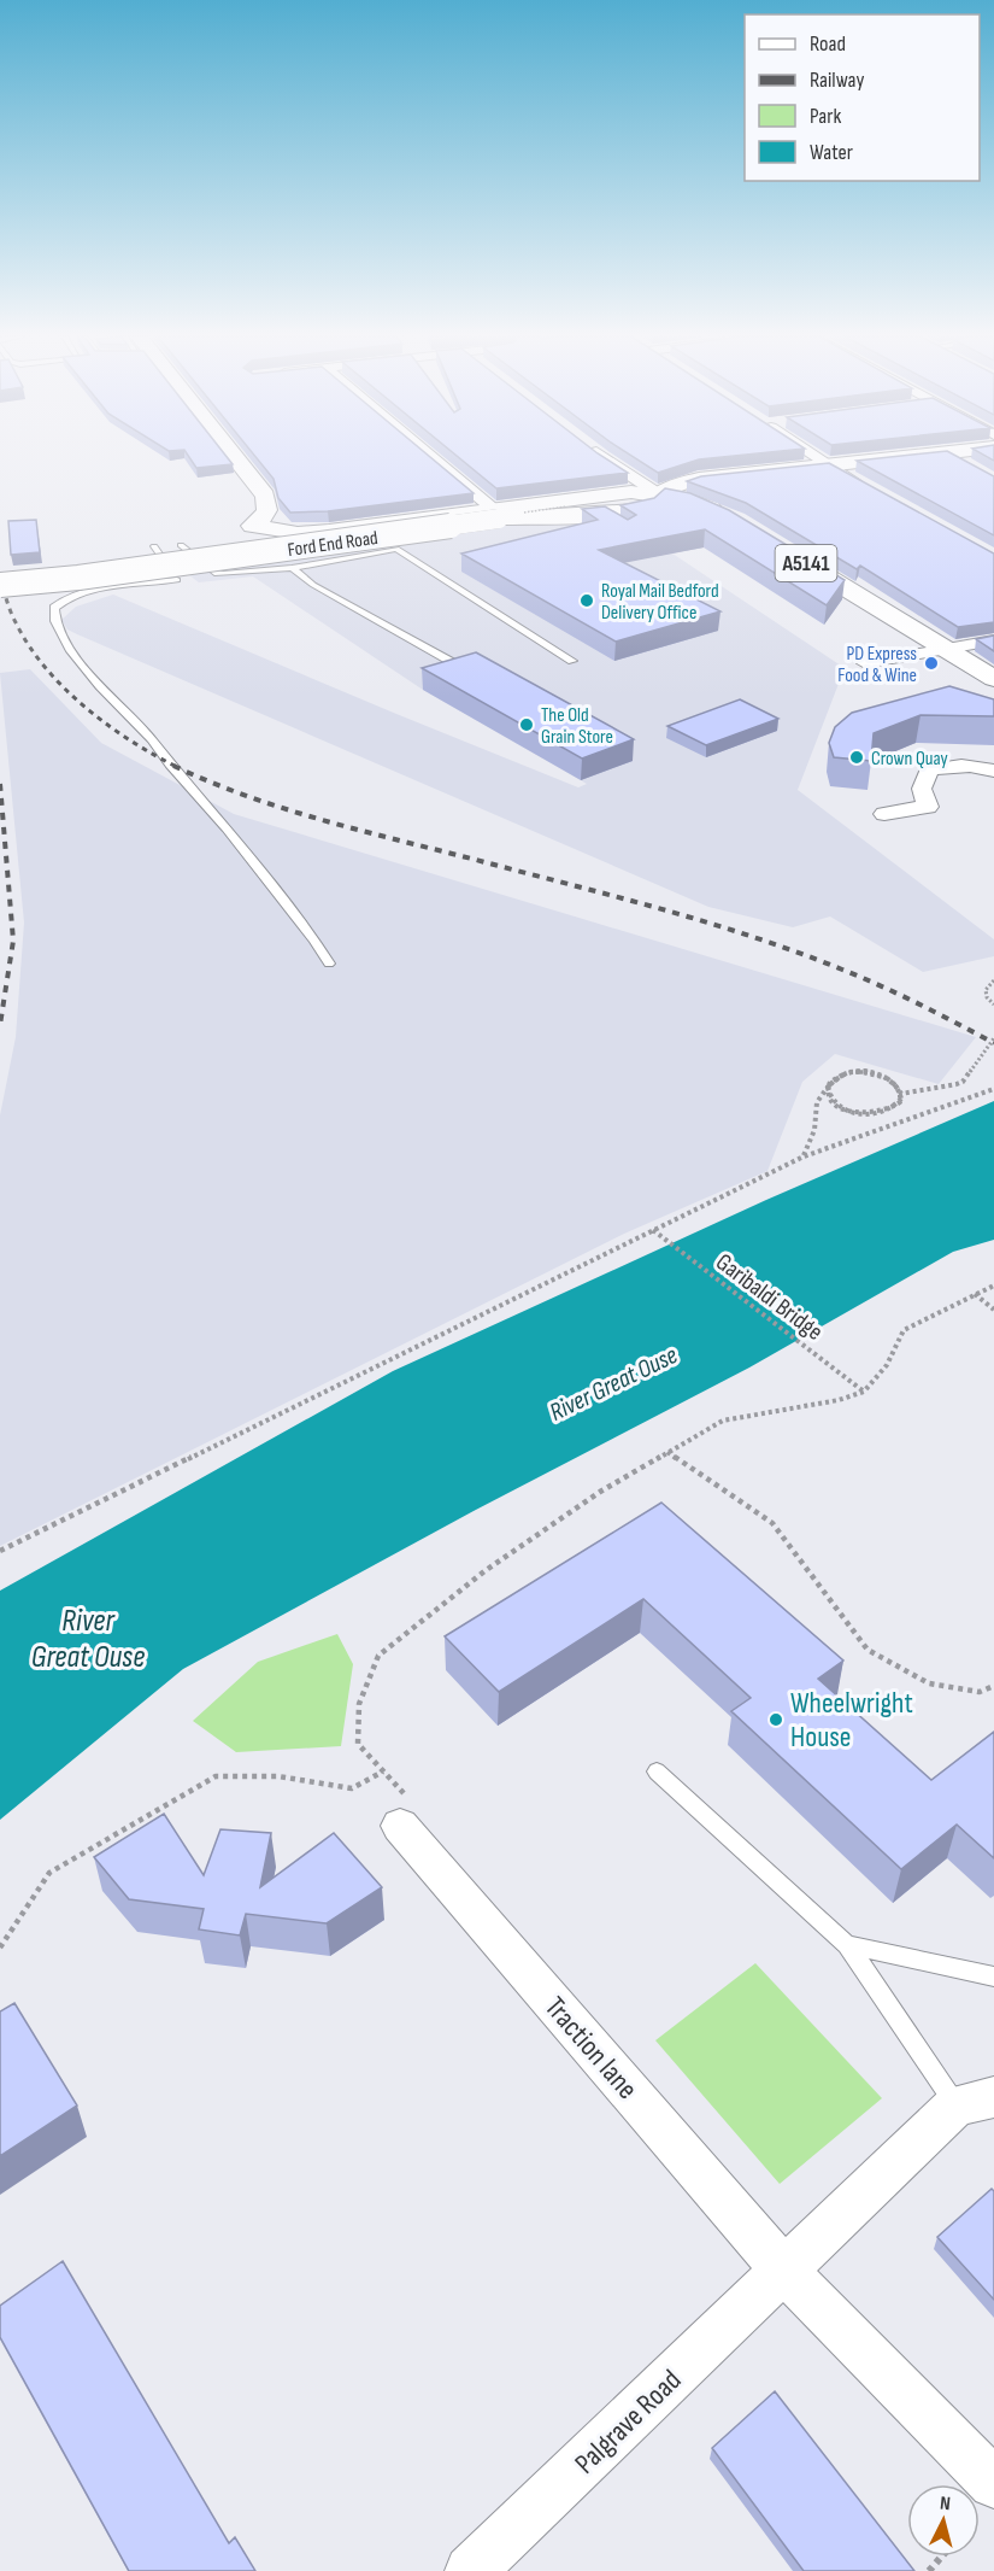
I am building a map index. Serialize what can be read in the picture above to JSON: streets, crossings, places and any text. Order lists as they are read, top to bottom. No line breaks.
{"streets":{"main road":["Ford End Road","A5141"],"street":["Traction lane","Palgrave Road"],"path":["Garibaldi Bridge"]},"crossings":[["Traction lane","Palgrave Road"]],"water":["River Great Ouse"],"places":["Royal Mail Bedford Delivery Office","PD Express Food & Wine","The Old Grain Store","Crown Quay","Wheelwright House"],"legend":["Road","Railway","Park","Water"],"north":"top"}
